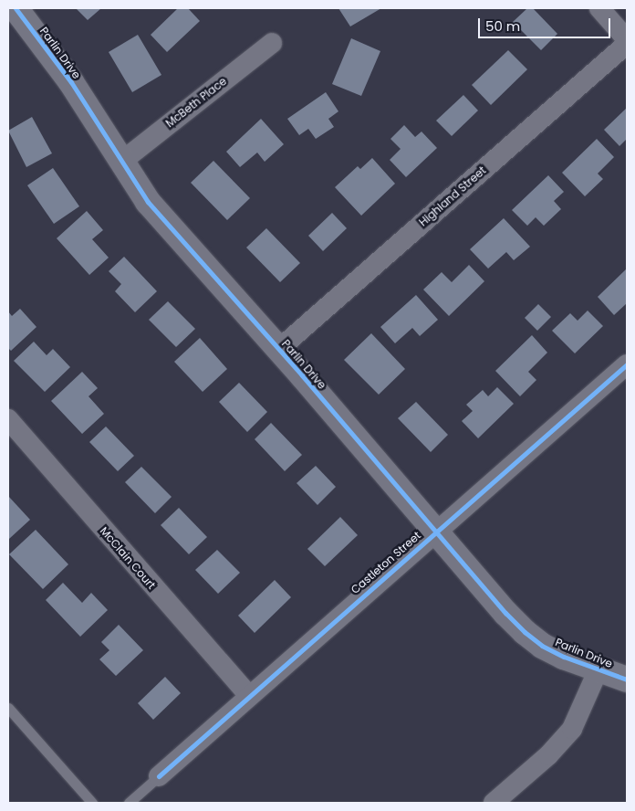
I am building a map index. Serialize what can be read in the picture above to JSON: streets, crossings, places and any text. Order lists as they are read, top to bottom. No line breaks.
{"streets":{"street":["Parlin Drive","McBeth Place","Highland Street","McClain Court","Castleton Street"]},"crossings":[["Parlin Drive","McBeth Place"],["Parlin Drive","Highland Street"],["Parlin Drive","Castleton Street"],["McClain Court","Castleton Street"]],"scale_bar":"50 m"}
